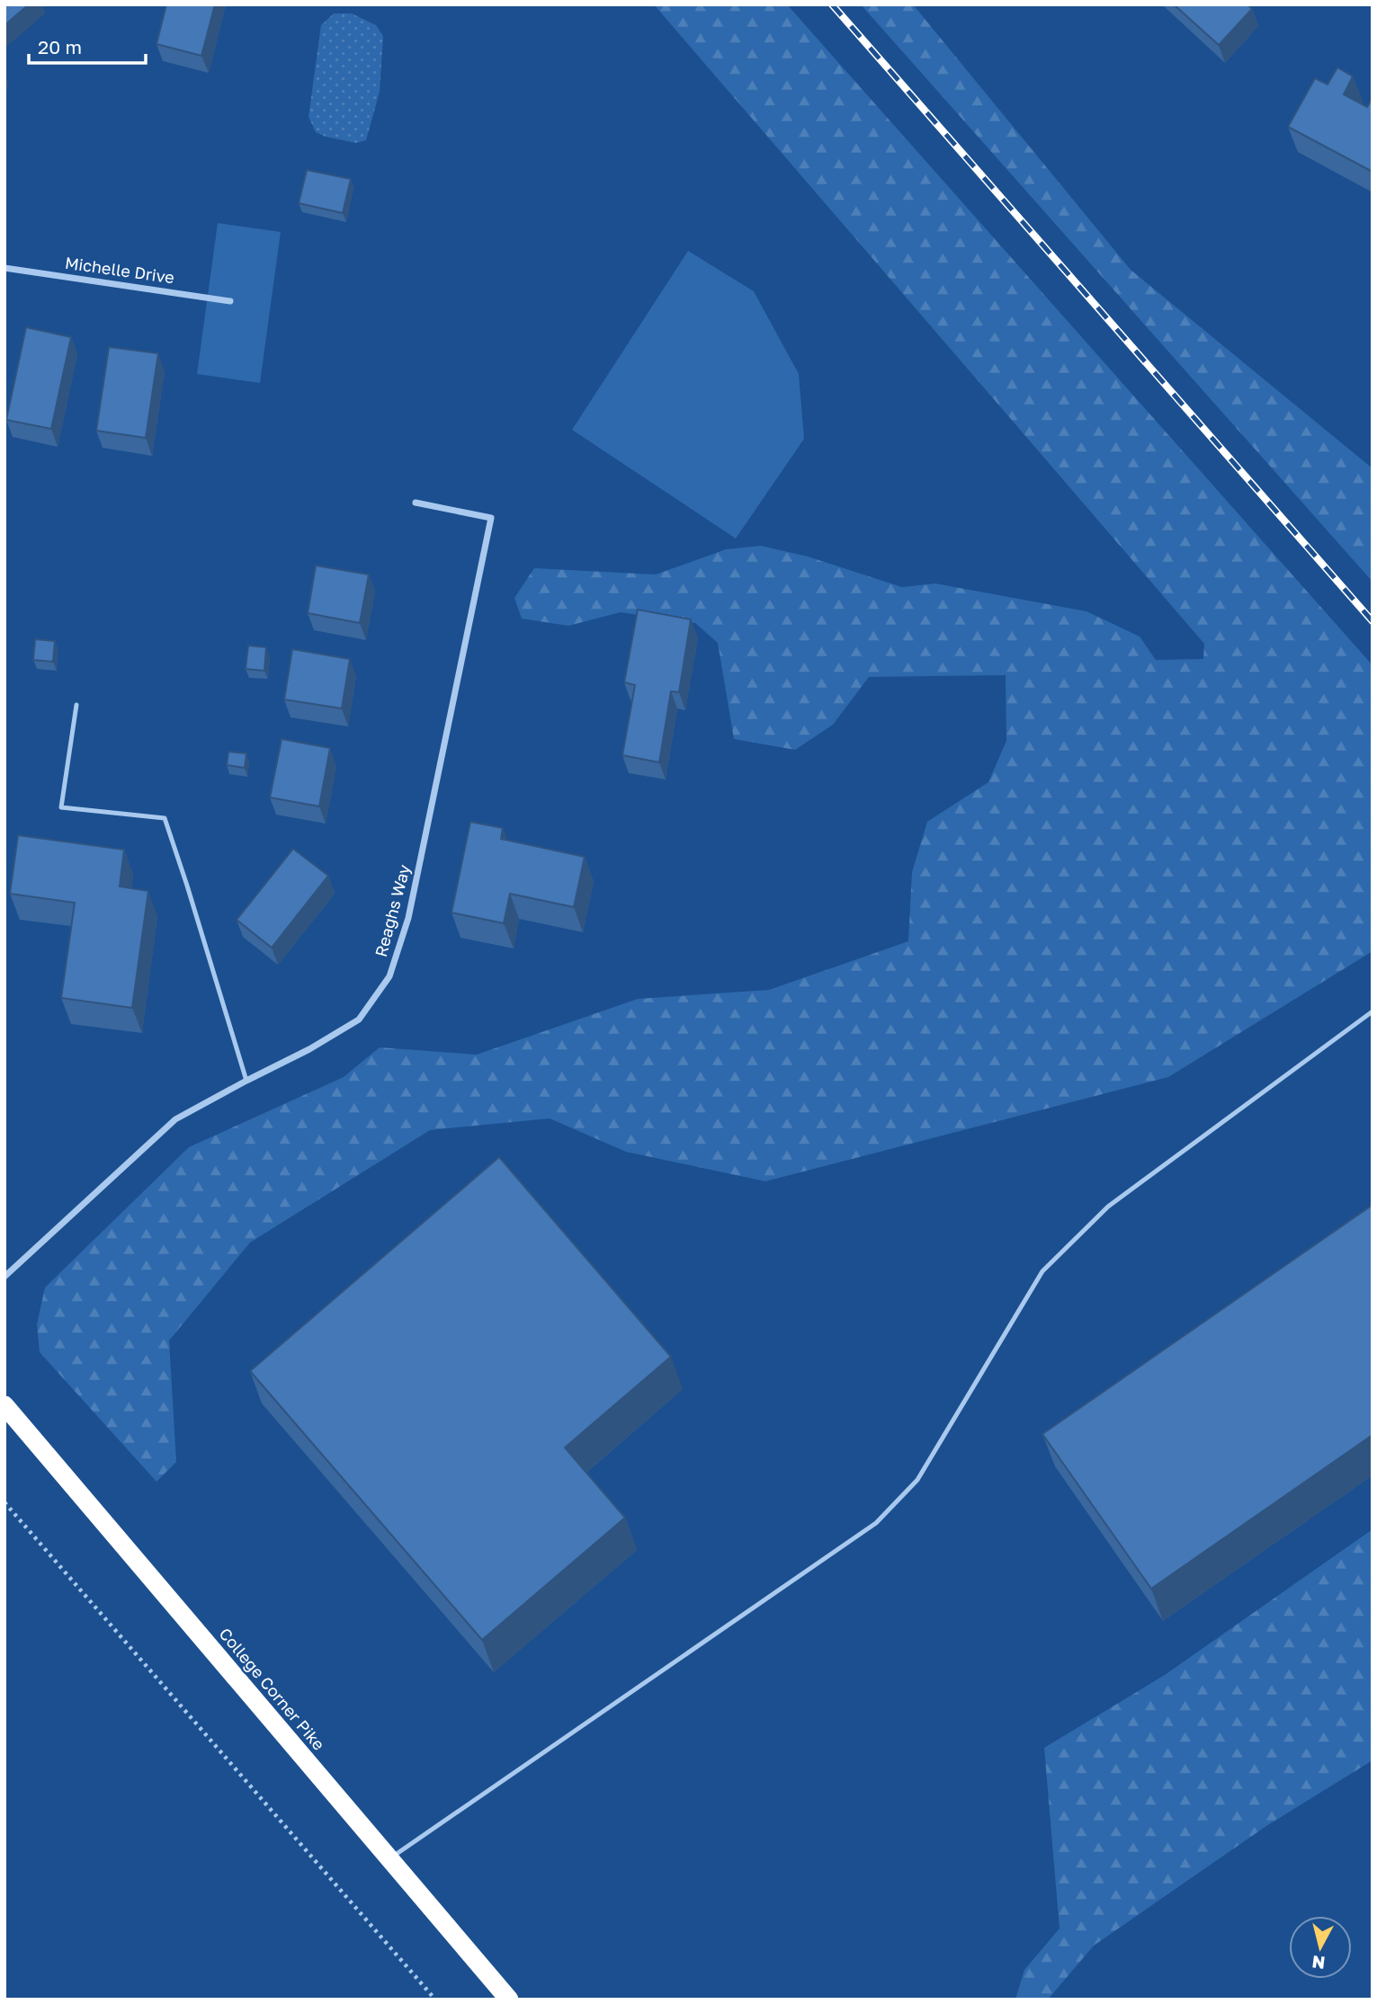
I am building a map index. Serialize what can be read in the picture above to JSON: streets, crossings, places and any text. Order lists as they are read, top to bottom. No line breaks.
{"streets":{"highway":["College Corner Pike"],"street":["Michelle Drive","Reaghs Way"]},"scale_bar":"20 m","north":"bottom"}
